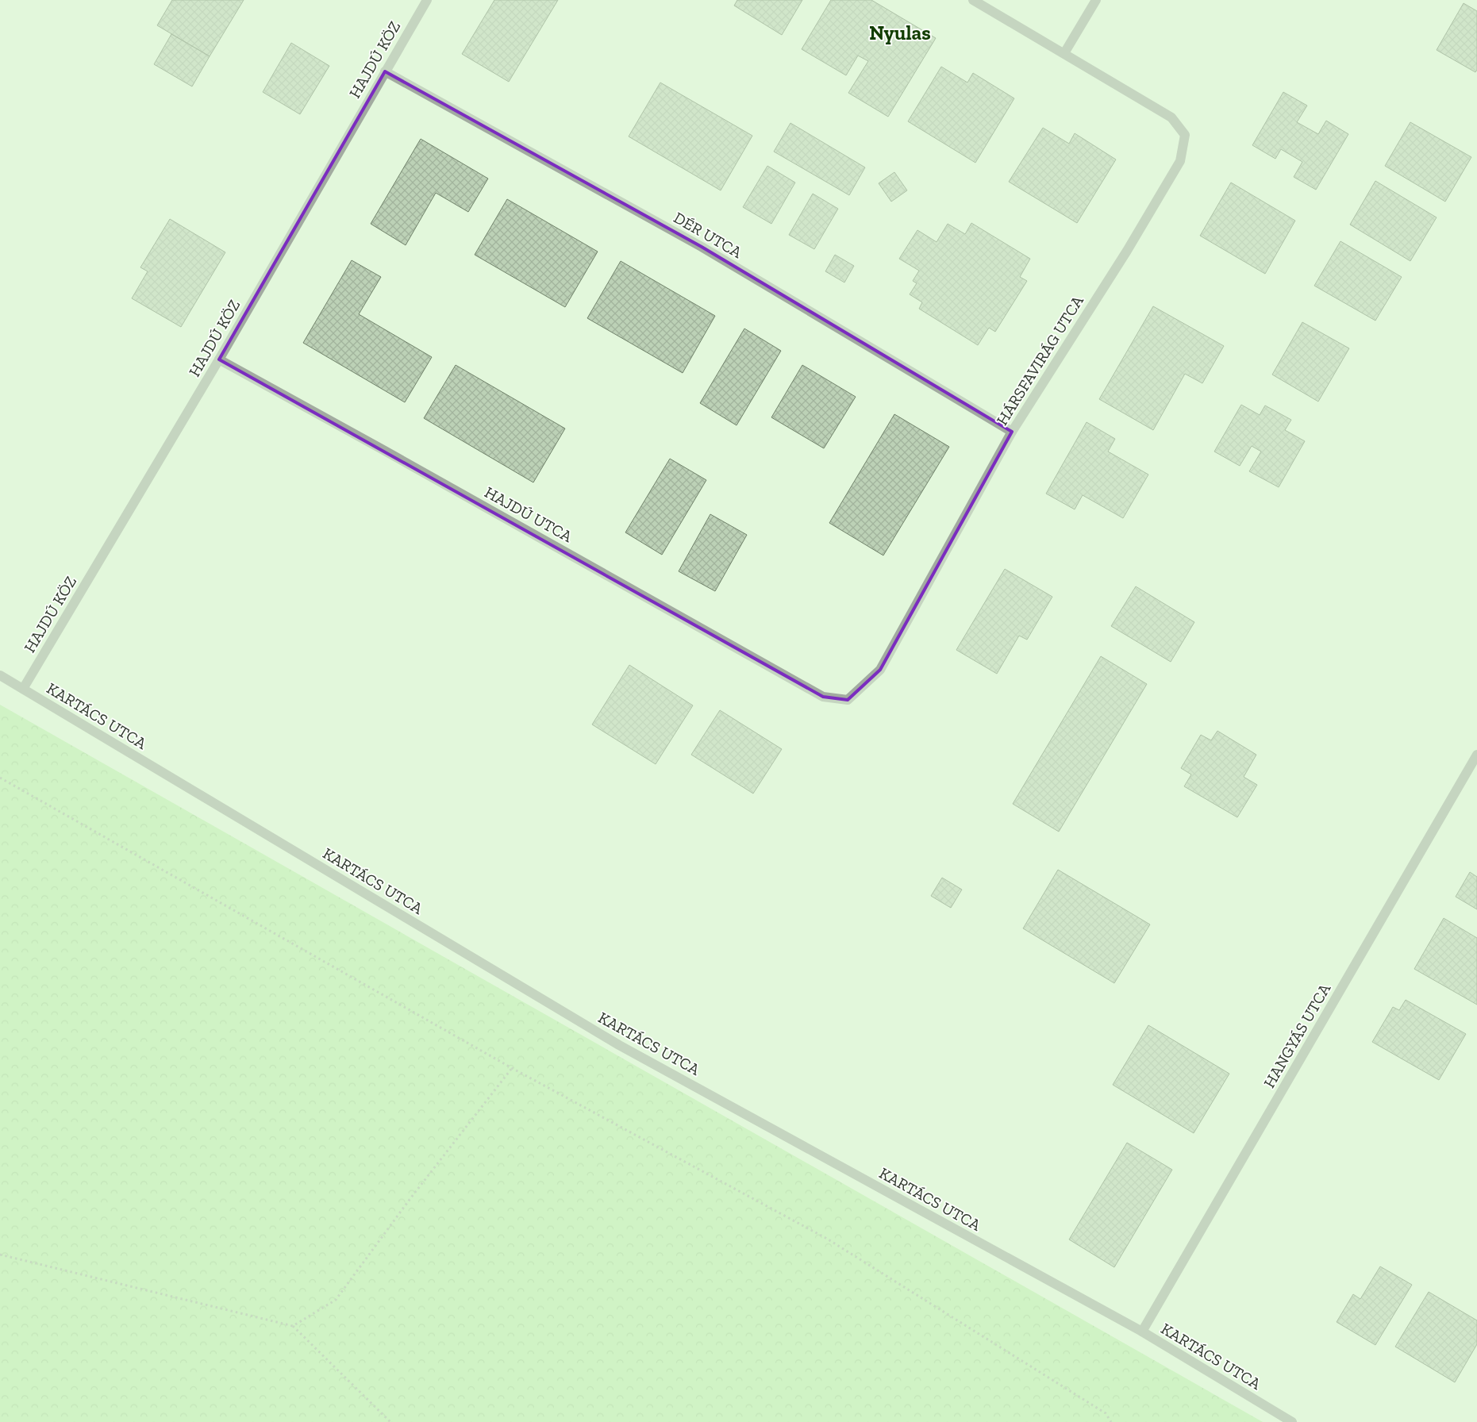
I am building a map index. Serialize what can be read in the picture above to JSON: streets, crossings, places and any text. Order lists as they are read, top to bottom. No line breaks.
{"streets":{"street":["HAJDÚ KÖZ","DÉR UTCA","HÁRSFAVIRÁG UTCA","HAJDÚ UTCA","KARTÁCS UTCA","HANGYÁS UTCA"]},"crossings":[["HAJDÚ KÖZ","DÉR UTCA"],["HAJDÚ KÖZ","HAJDÚ UTCA"],["HAJDÚ KÖZ","KARTÁCS UTCA"],["DÉR UTCA","HÁRSFAVIRÁG UTCA"],["HÁRSFAVIRÁG UTCA","HAJDÚ UTCA"],["KARTÁCS UTCA","HANGYÁS UTCA"]],"districts":["Nyulas"]}
